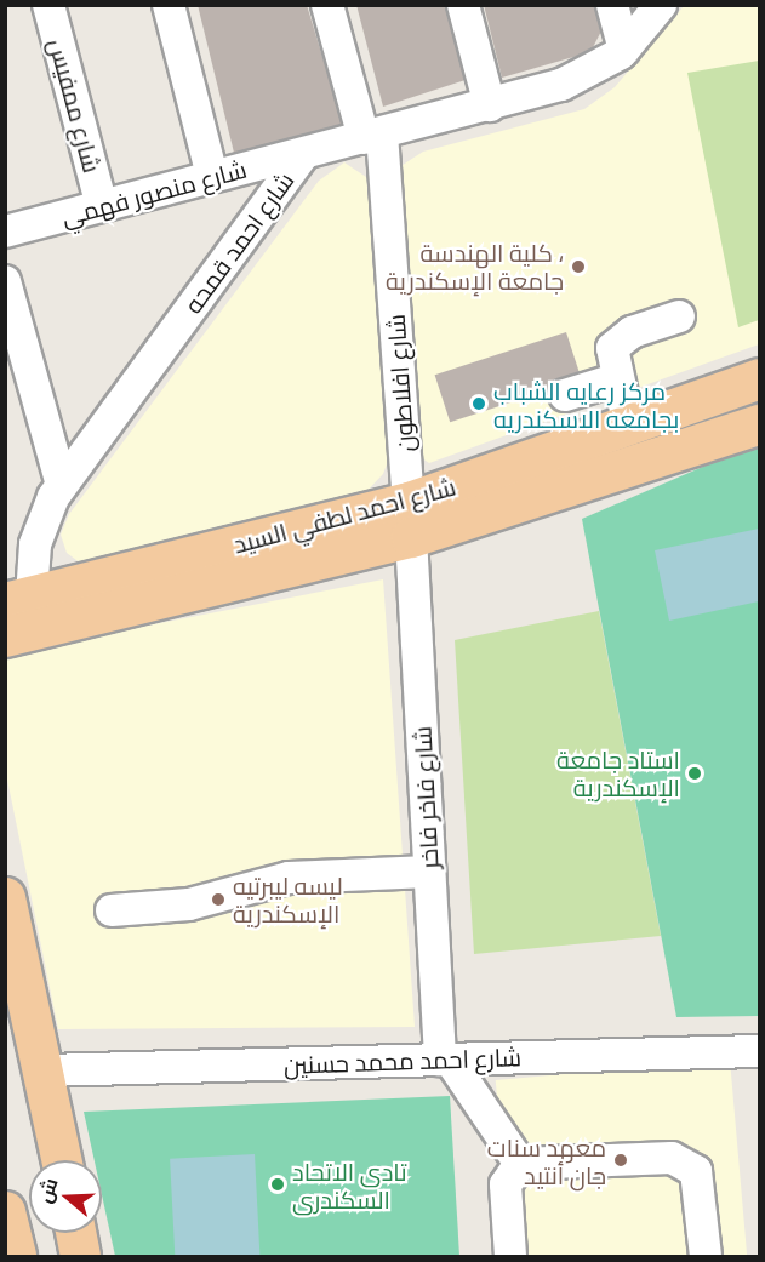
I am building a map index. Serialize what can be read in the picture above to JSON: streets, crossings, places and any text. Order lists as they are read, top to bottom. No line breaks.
{"streets":{"main road":["شارع احمد لطفي السيد"],"street":["شارع ممفيس","شارع منصور فهمي","شارع احمد قمحه","شارع افلاطون","شارع فاخر فاخر","شارع احمد محمد حسنين"]},"crossings":[["شارع ممفيس","شارع منصور فهمي"],["شارع منصور فهمي","شارع احمد قمحه"],["شارع احمد قمحه","شارع افلاطون"],["شارع احمد قمحه","شارع احمد لطفي السيد"],["شارع افلاطون","شارع احمد لطفي السيد"],["شارع افلاطون","شارع فاخر فاخر"],["شارع احمد لطفي السيد","شارع فاخر فاخر"],["شارع فاخر فاخر","شارع احمد محمد حسنين"]],"places":["كلية الهندسة ، جامعة الإسكندرية","مركز رعايه الشباب بجامعه الاسكندريه","استاد جامعة الإسكندرية","ليسه ليبرتيه الإسكندرية","معهد سنات جان أنتيد","تادى الاتحاد السكندرى"],"north":"left"}
